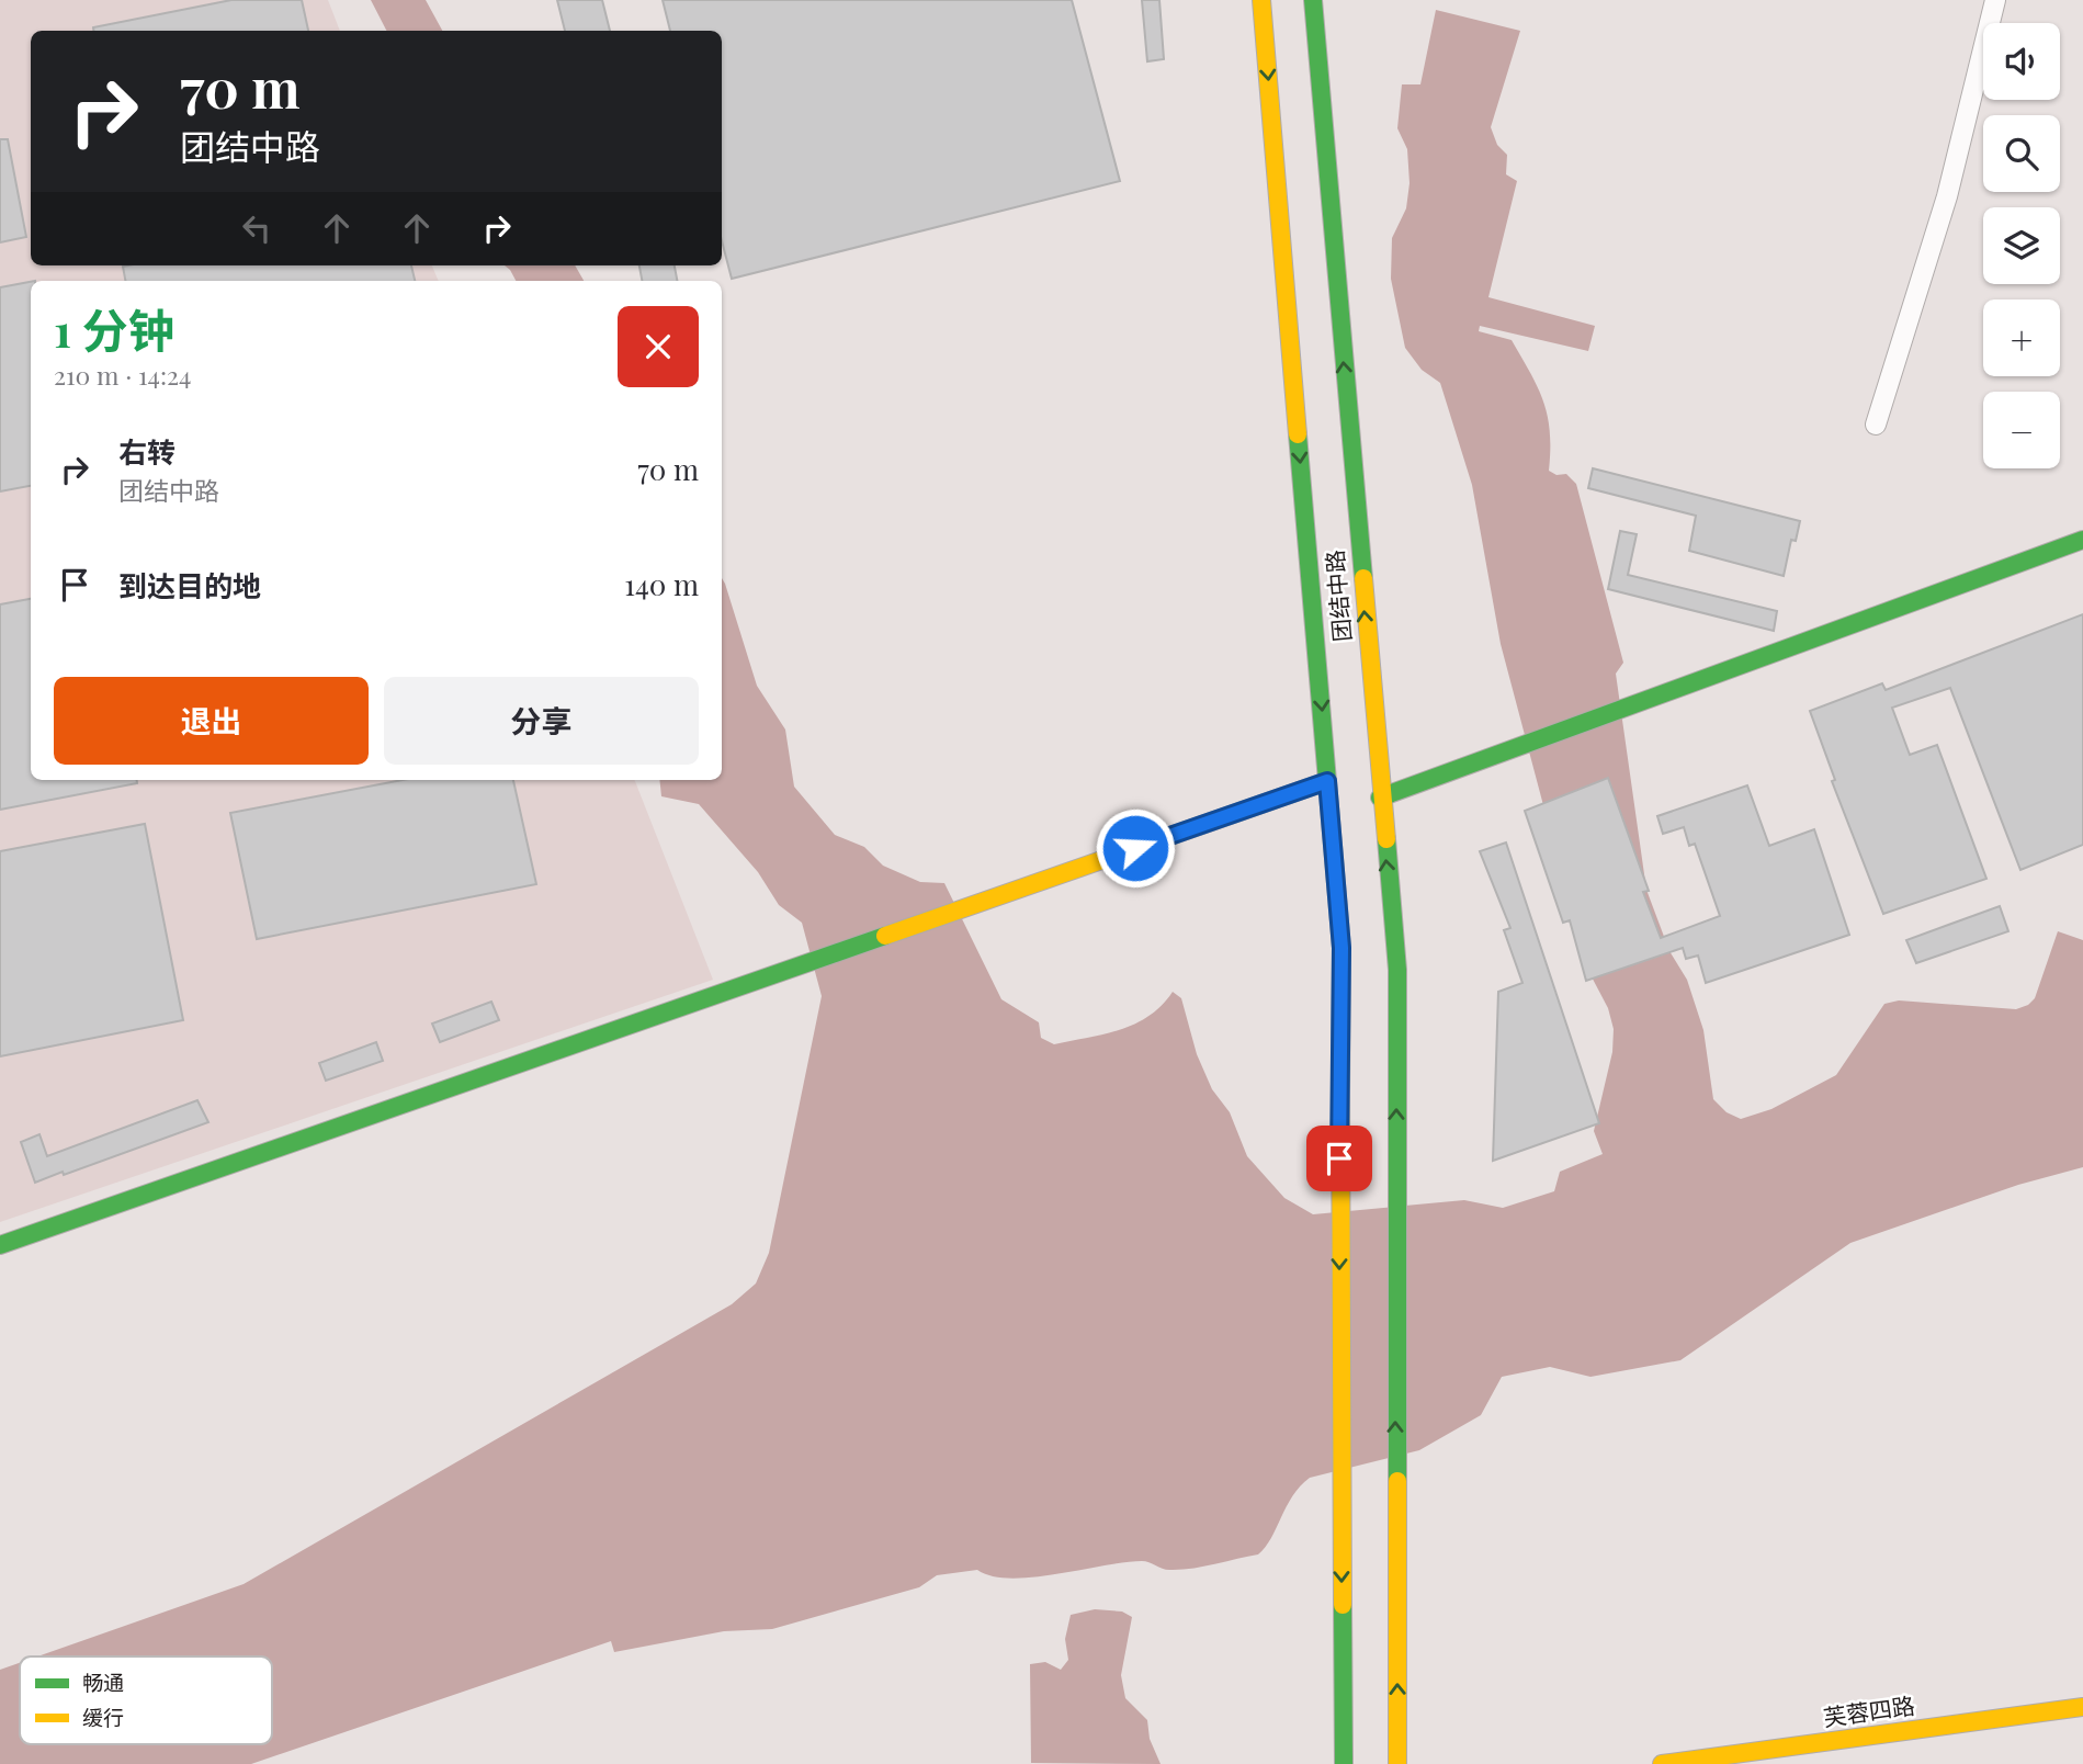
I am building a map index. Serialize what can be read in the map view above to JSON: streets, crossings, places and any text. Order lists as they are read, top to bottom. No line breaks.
{"streets":{"main road":["团结中路","芙蓉四路"]},"legend":["畅通","缓行"],"page":{"map_buttons":["+","−"],"turn":["70 m","团结中路"],"heading":["1 分钟","210 m · 14:24"],"list":[{"name":"右转","note":"团结中路","value":"70 m"},{"name":"到达目的地","value":"140 m"}],"buttons":["退出","分享"]}}
